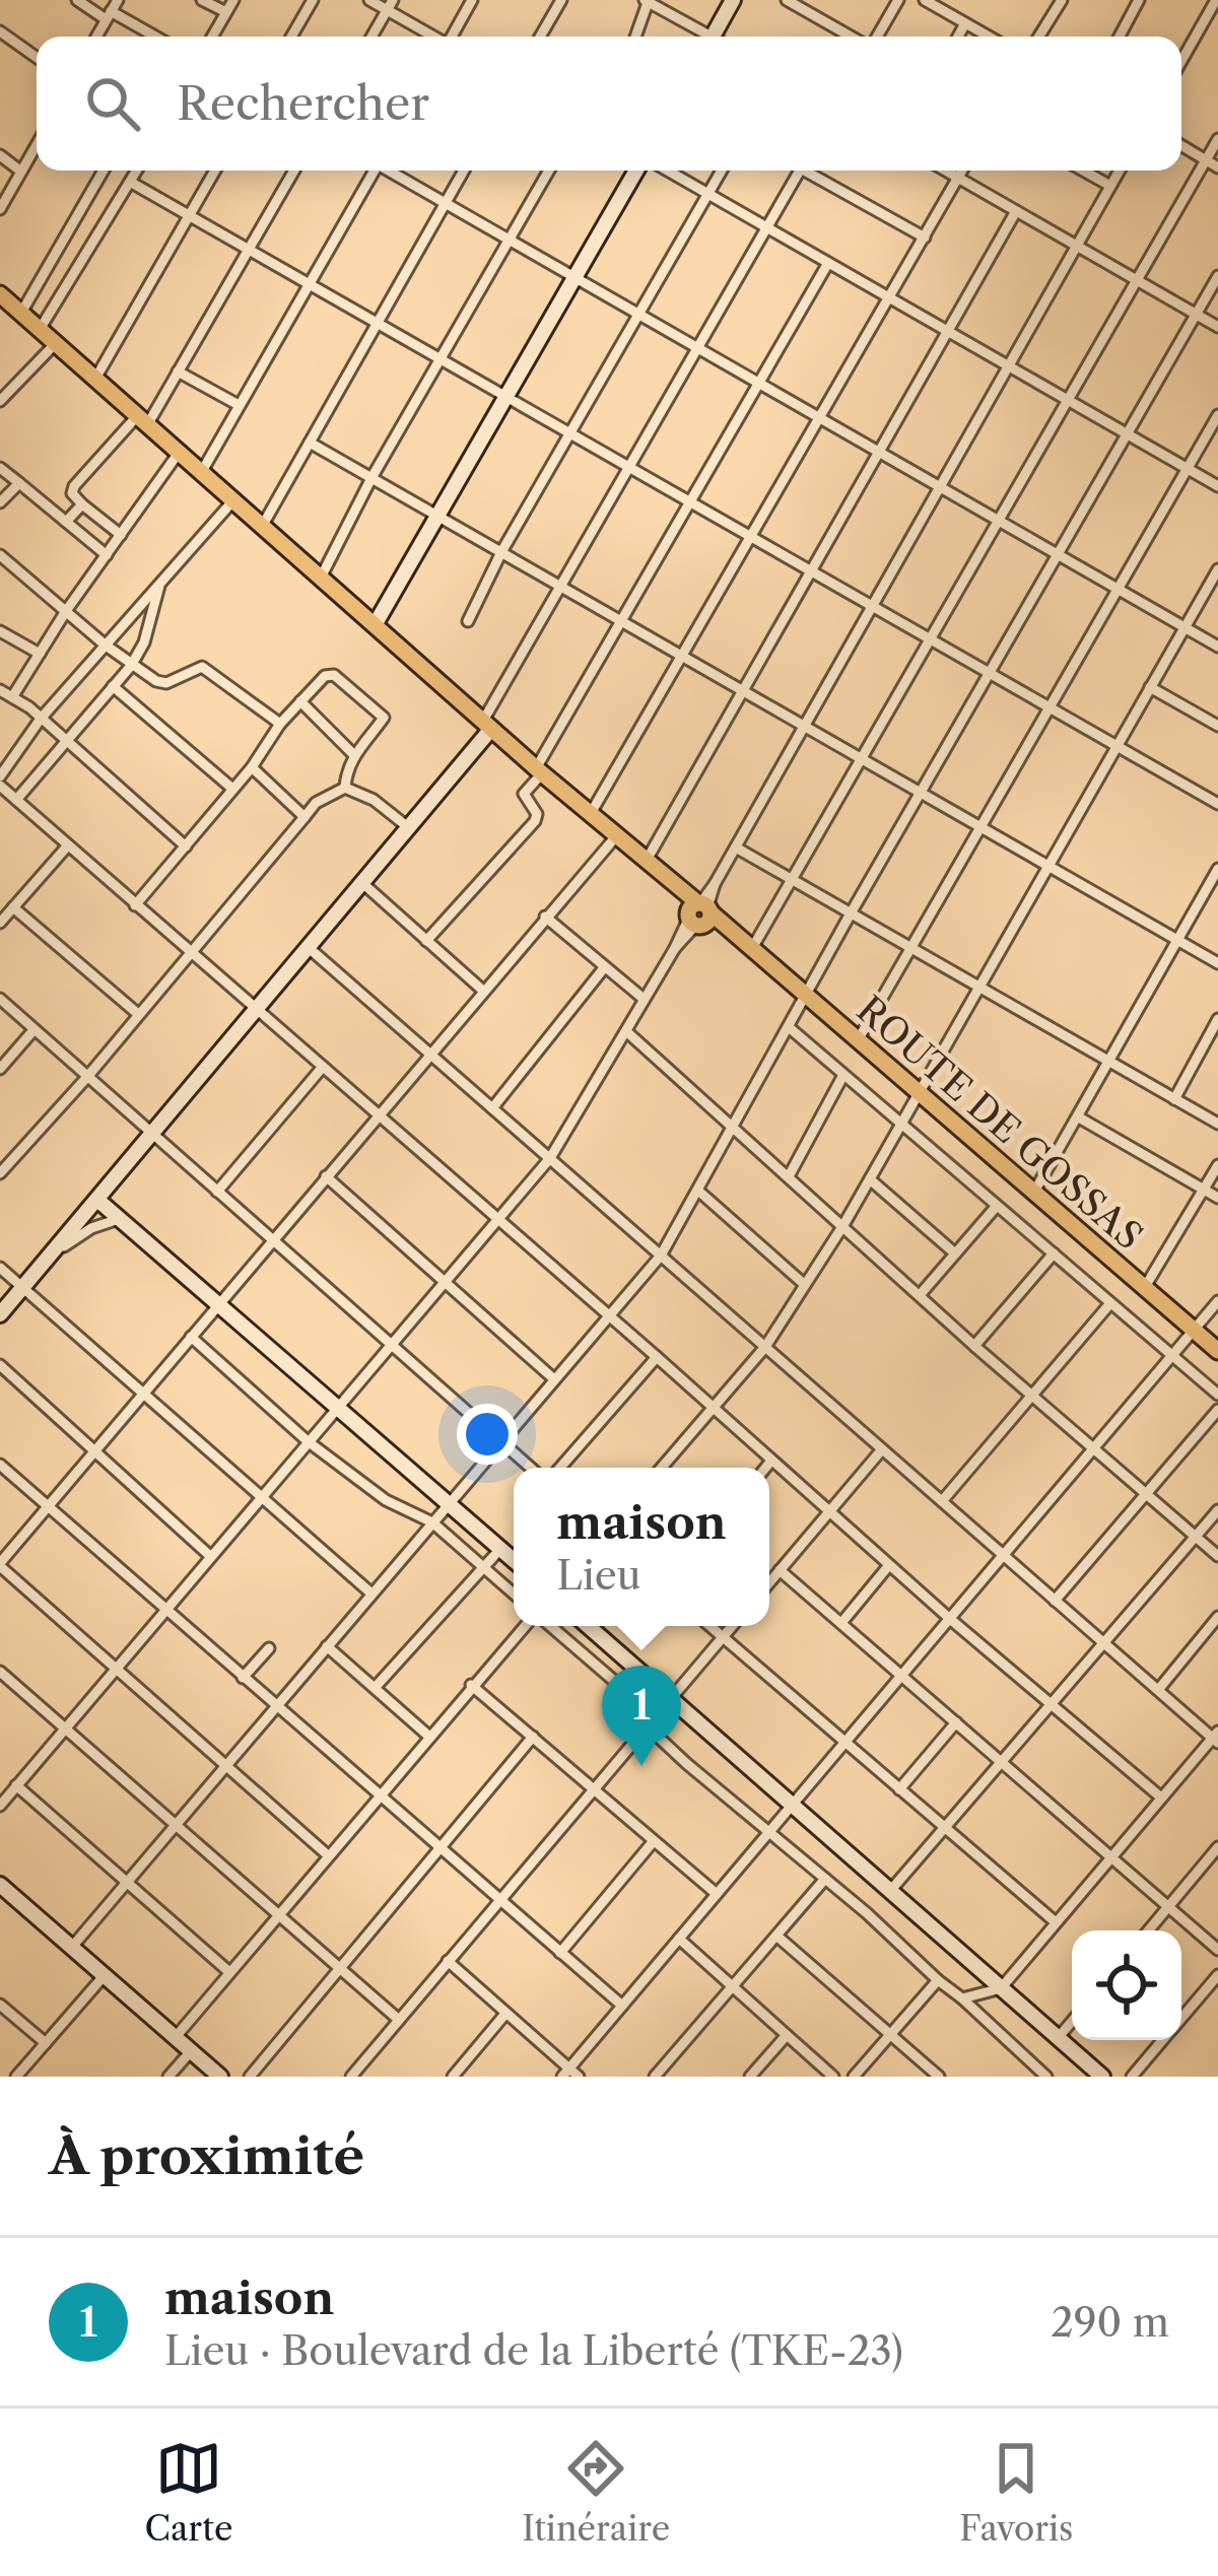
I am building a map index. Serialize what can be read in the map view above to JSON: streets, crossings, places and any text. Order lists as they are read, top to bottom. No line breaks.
{"streets":{"main road":["ROUTE DE GOSSAS"]},"page":{"search":"Rechercher","popup":["maison","Lieu"],"pins":"1","heading":"À proximité","list":[{"mark":"1","name":"maison","note":"Lieu · Boulevard de la Liberté (TKE-23)","value":"290 m"}],"nav":["Carte","Itinéraire","Favoris"]}}
